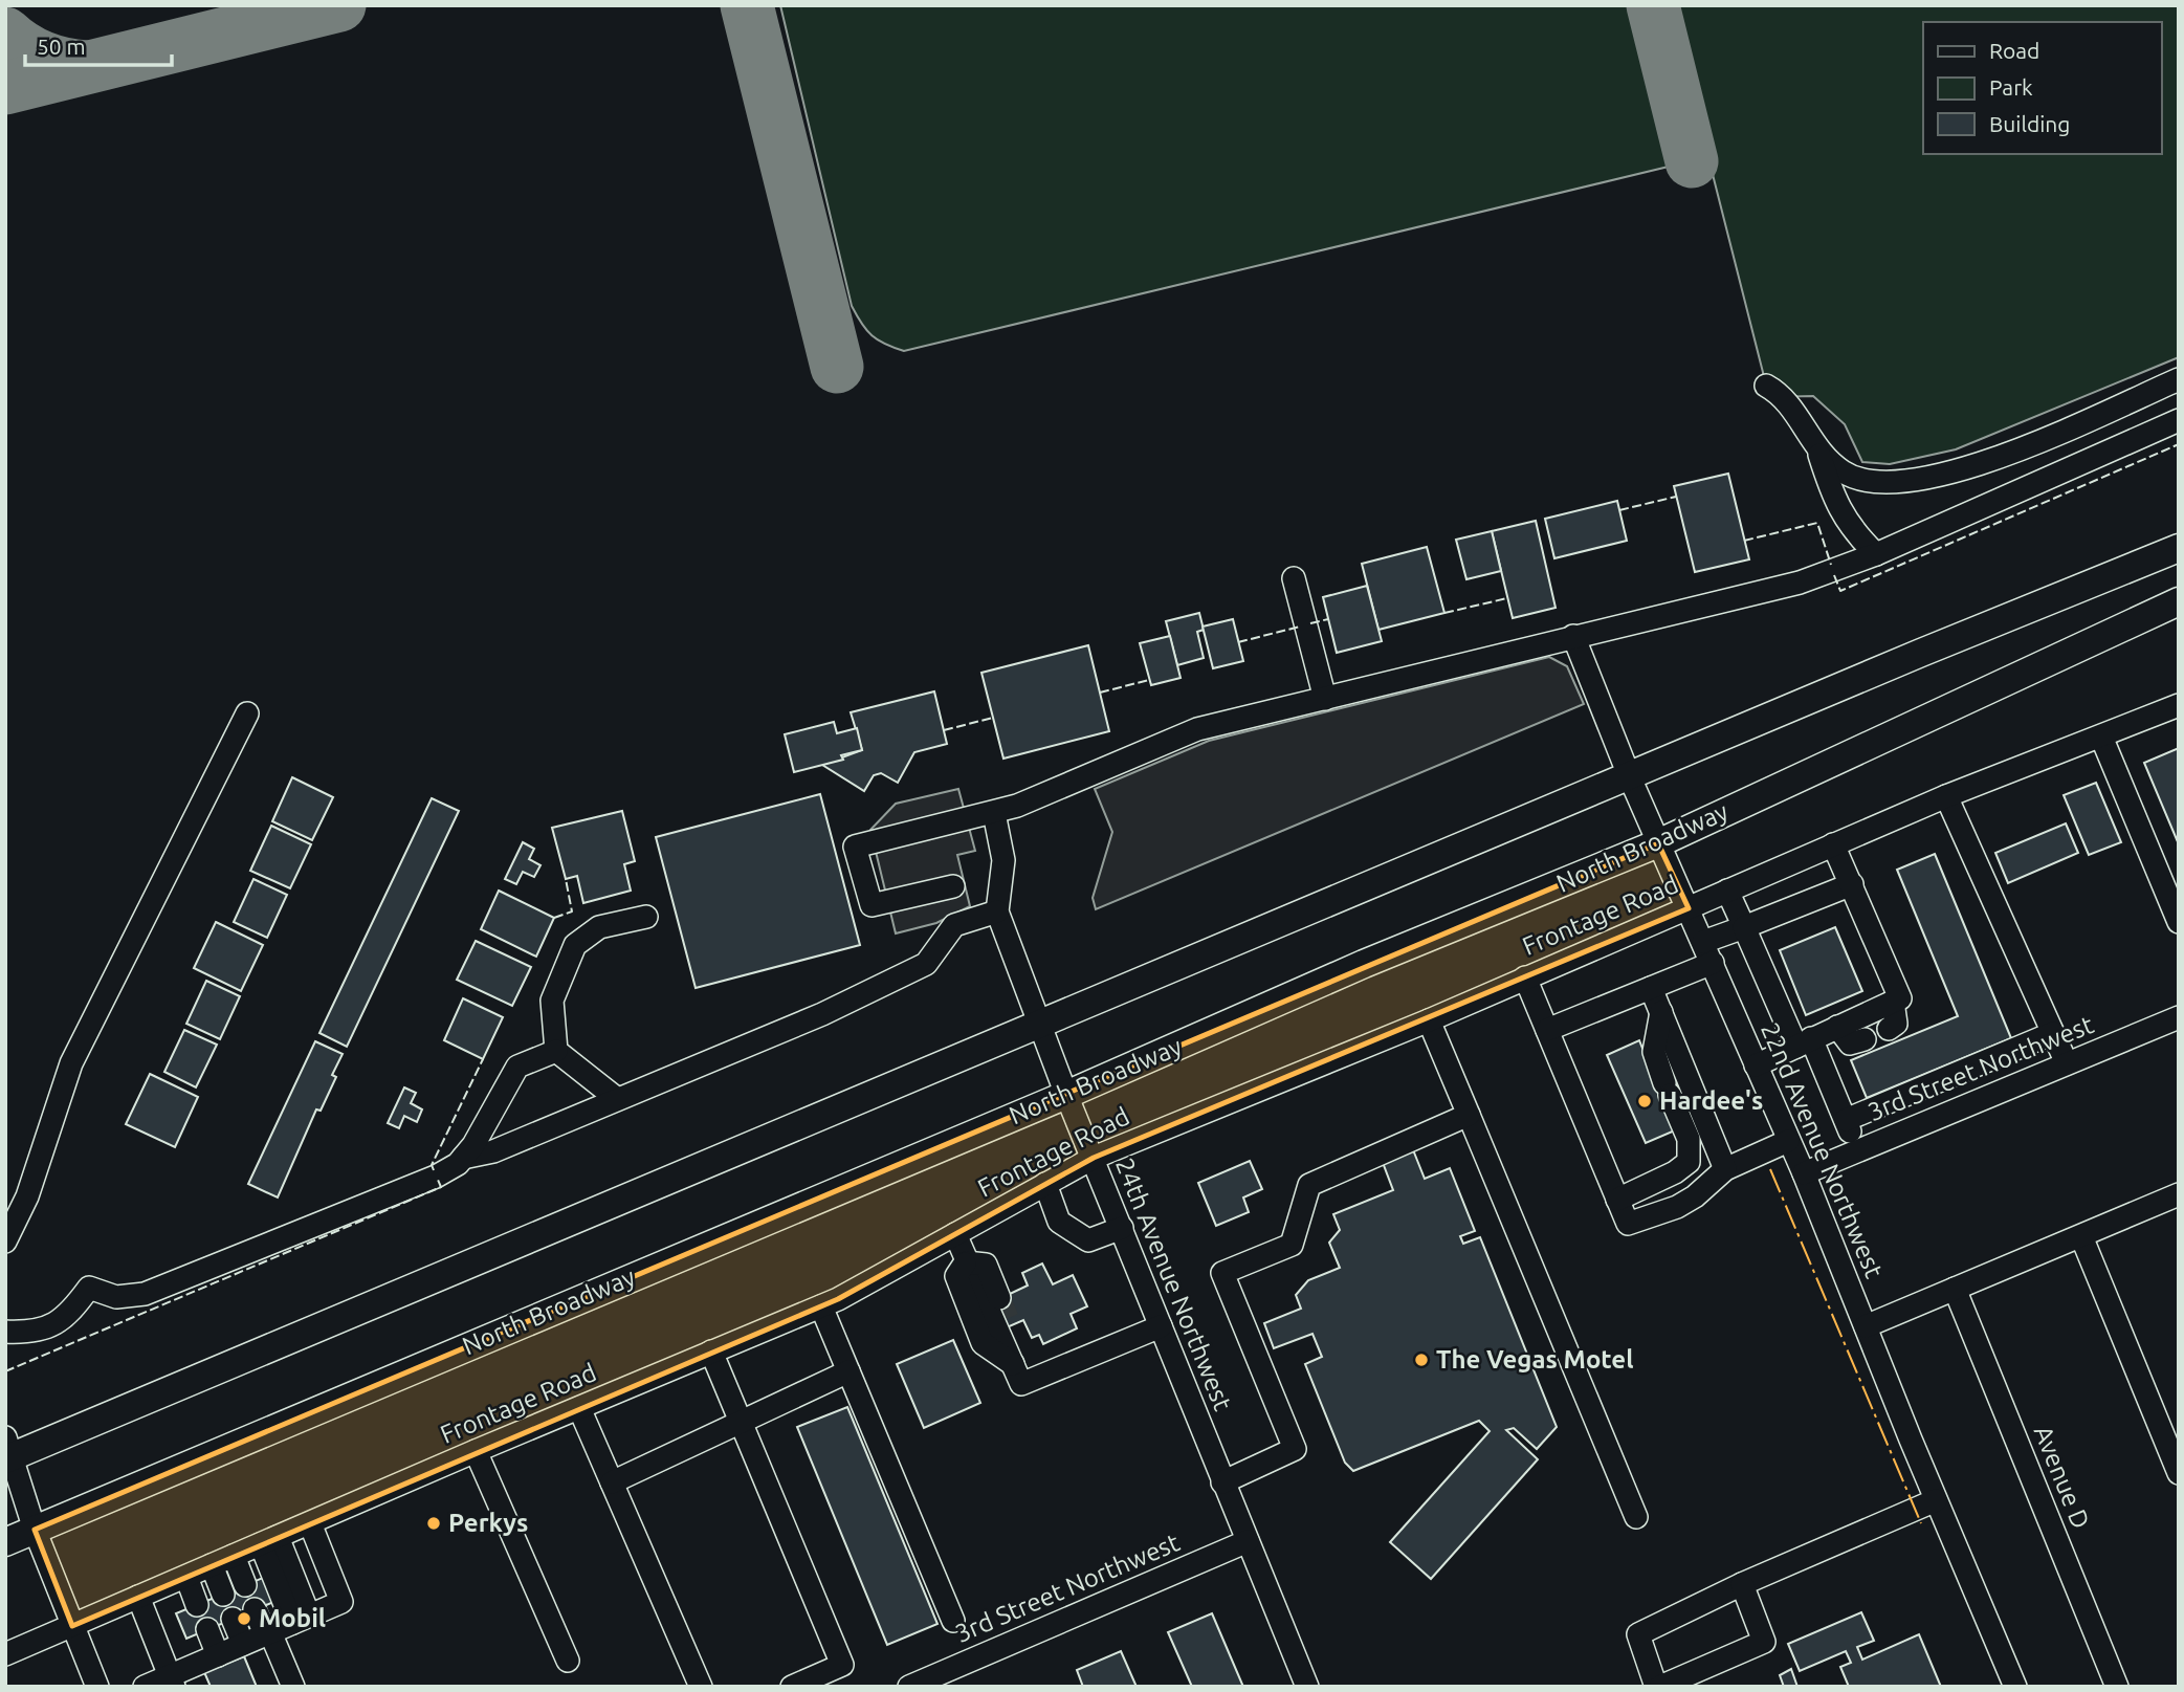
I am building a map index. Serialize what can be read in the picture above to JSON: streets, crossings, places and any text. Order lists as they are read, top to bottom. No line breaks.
{"streets":{"main road":["North Broadway"],"street":["Frontage Road","3rd Street Northwest","22nd Avenue Northwest","24th Avenue Northwest","Avenue D"]},"crossings":[["North Broadway","22nd Avenue Northwest"],["North Broadway","24th Avenue Northwest"],["Frontage Road","22nd Avenue Northwest"],["Frontage Road","24th Avenue Northwest"],["3rd Street Northwest","22nd Avenue Northwest"],["3rd Street Northwest","24th Avenue Northwest"]],"places":["Hardee's","The Vegas Motel","Perkys","Mobil"],"legend":["Road","Park","Building"],"scale_bar":"50 m"}
